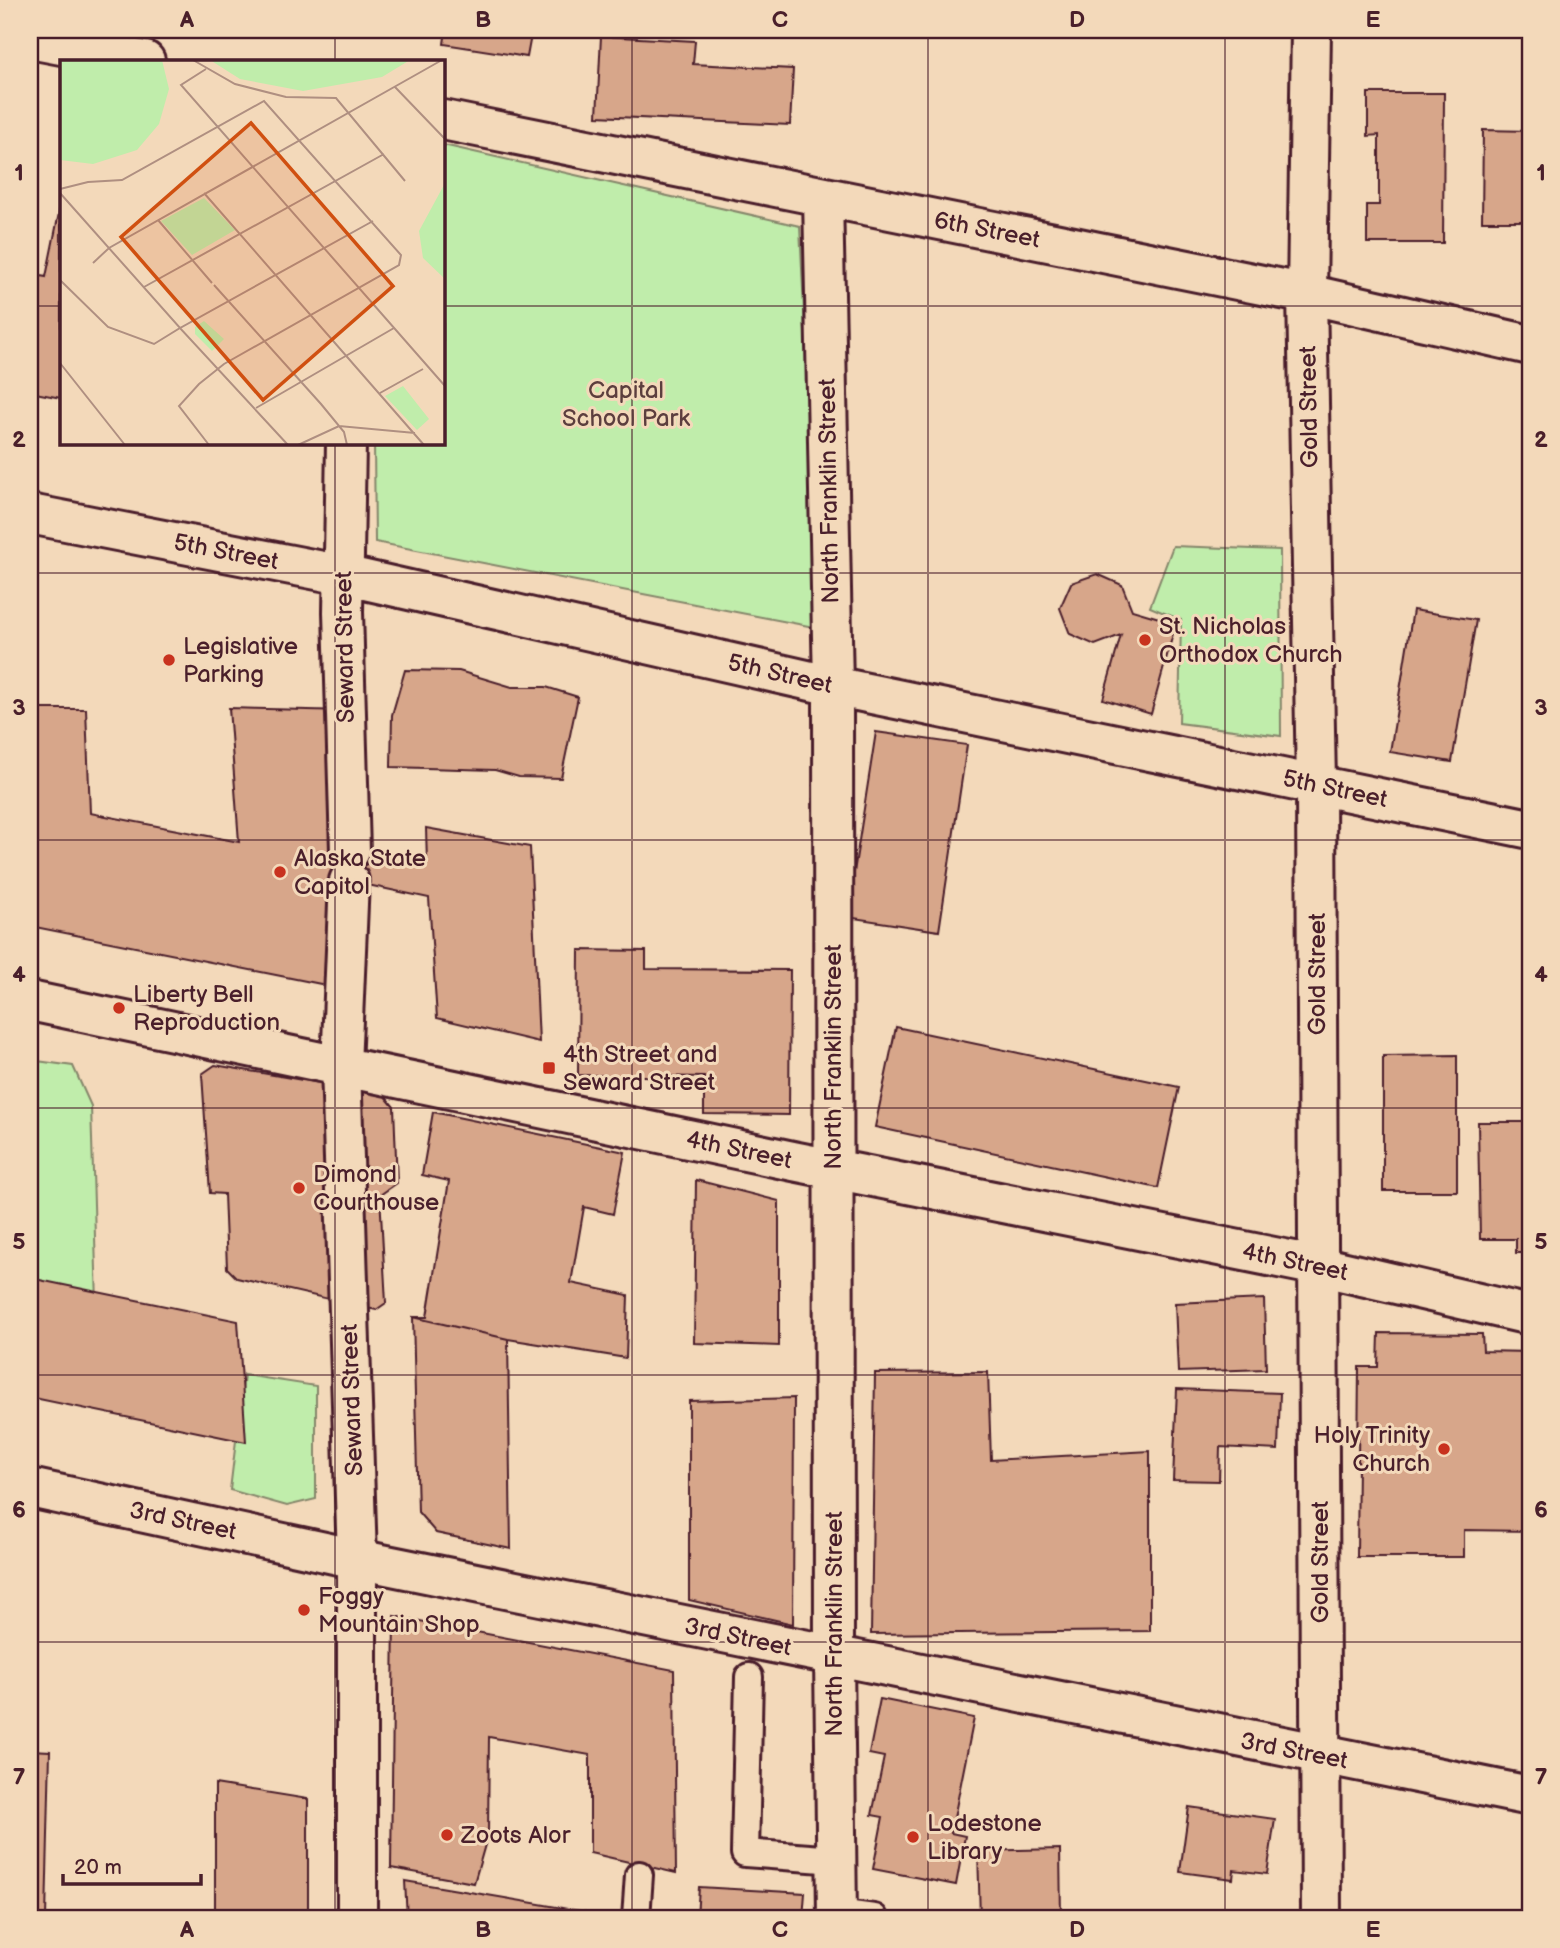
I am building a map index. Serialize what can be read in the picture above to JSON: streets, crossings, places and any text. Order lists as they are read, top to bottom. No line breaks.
{"streets":{"street":["6th Street","Gold Street","North Franklin Street","5th Street","Seward Street","4th Street","3rd Street"]},"crossings":[["6th Street","Gold Street"],["6th Street","North Franklin Street"],["Gold Street","5th Street"],["Gold Street","4th Street"],["Gold Street","3rd Street"],["North Franklin Street","5th Street"],["North Franklin Street","4th Street"],["North Franklin Street","3rd Street"],["5th Street","Seward Street"],["Seward Street","4th Street"],["Seward Street","3rd Street"]],"parks":["Capital School Park"],"places":{"other":["St. Nicholas Orthodox Church","Legislative Parking","Alaska State Capitol","Liberty Bell Reproduction","Dimond Courthouse","Holy Trinity Church","Foggy Mountain Shop","Zoots Alor","Lodestone Library"],"transit":["4th Street and Seward Street"]},"scale_bar":"20 m","grid":{"columns":["A","B","C","D","E"],"rows":["1","2","3","4","5","6","7"]}}
